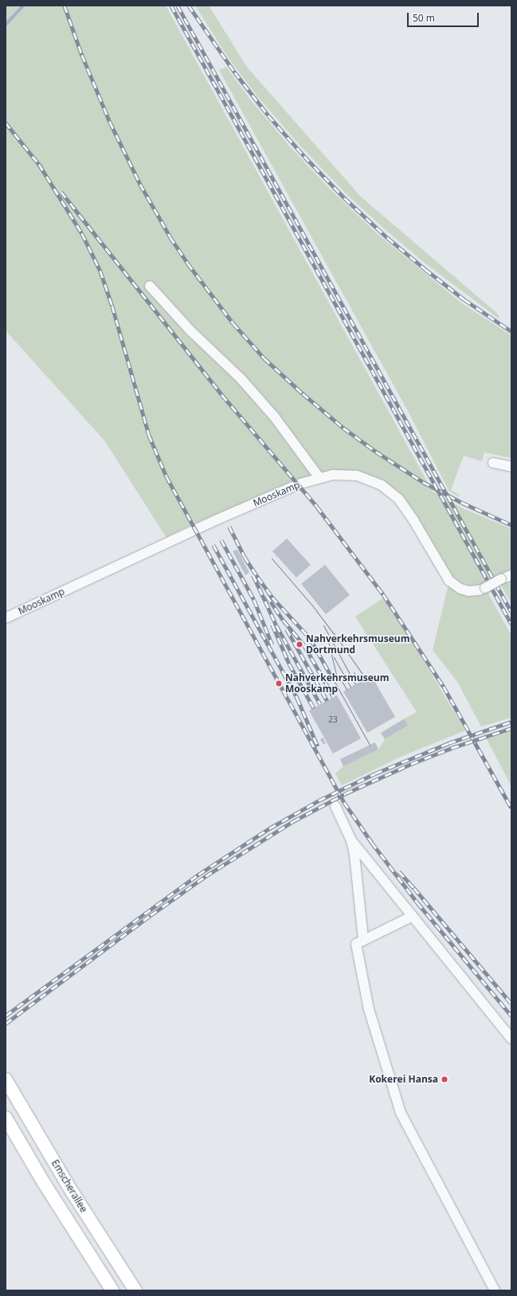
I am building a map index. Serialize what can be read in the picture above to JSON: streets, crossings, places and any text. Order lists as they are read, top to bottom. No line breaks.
{"streets":{"main road":["Emscherallee"],"street":["Mooskamp"]},"places":["Nahverkehrsmuseum Dortmund","Nahverkehrsmuseum Mooskamp","Kokerei Hansa"],"house_numbers":["23"],"scale_bar":"50 m"}
